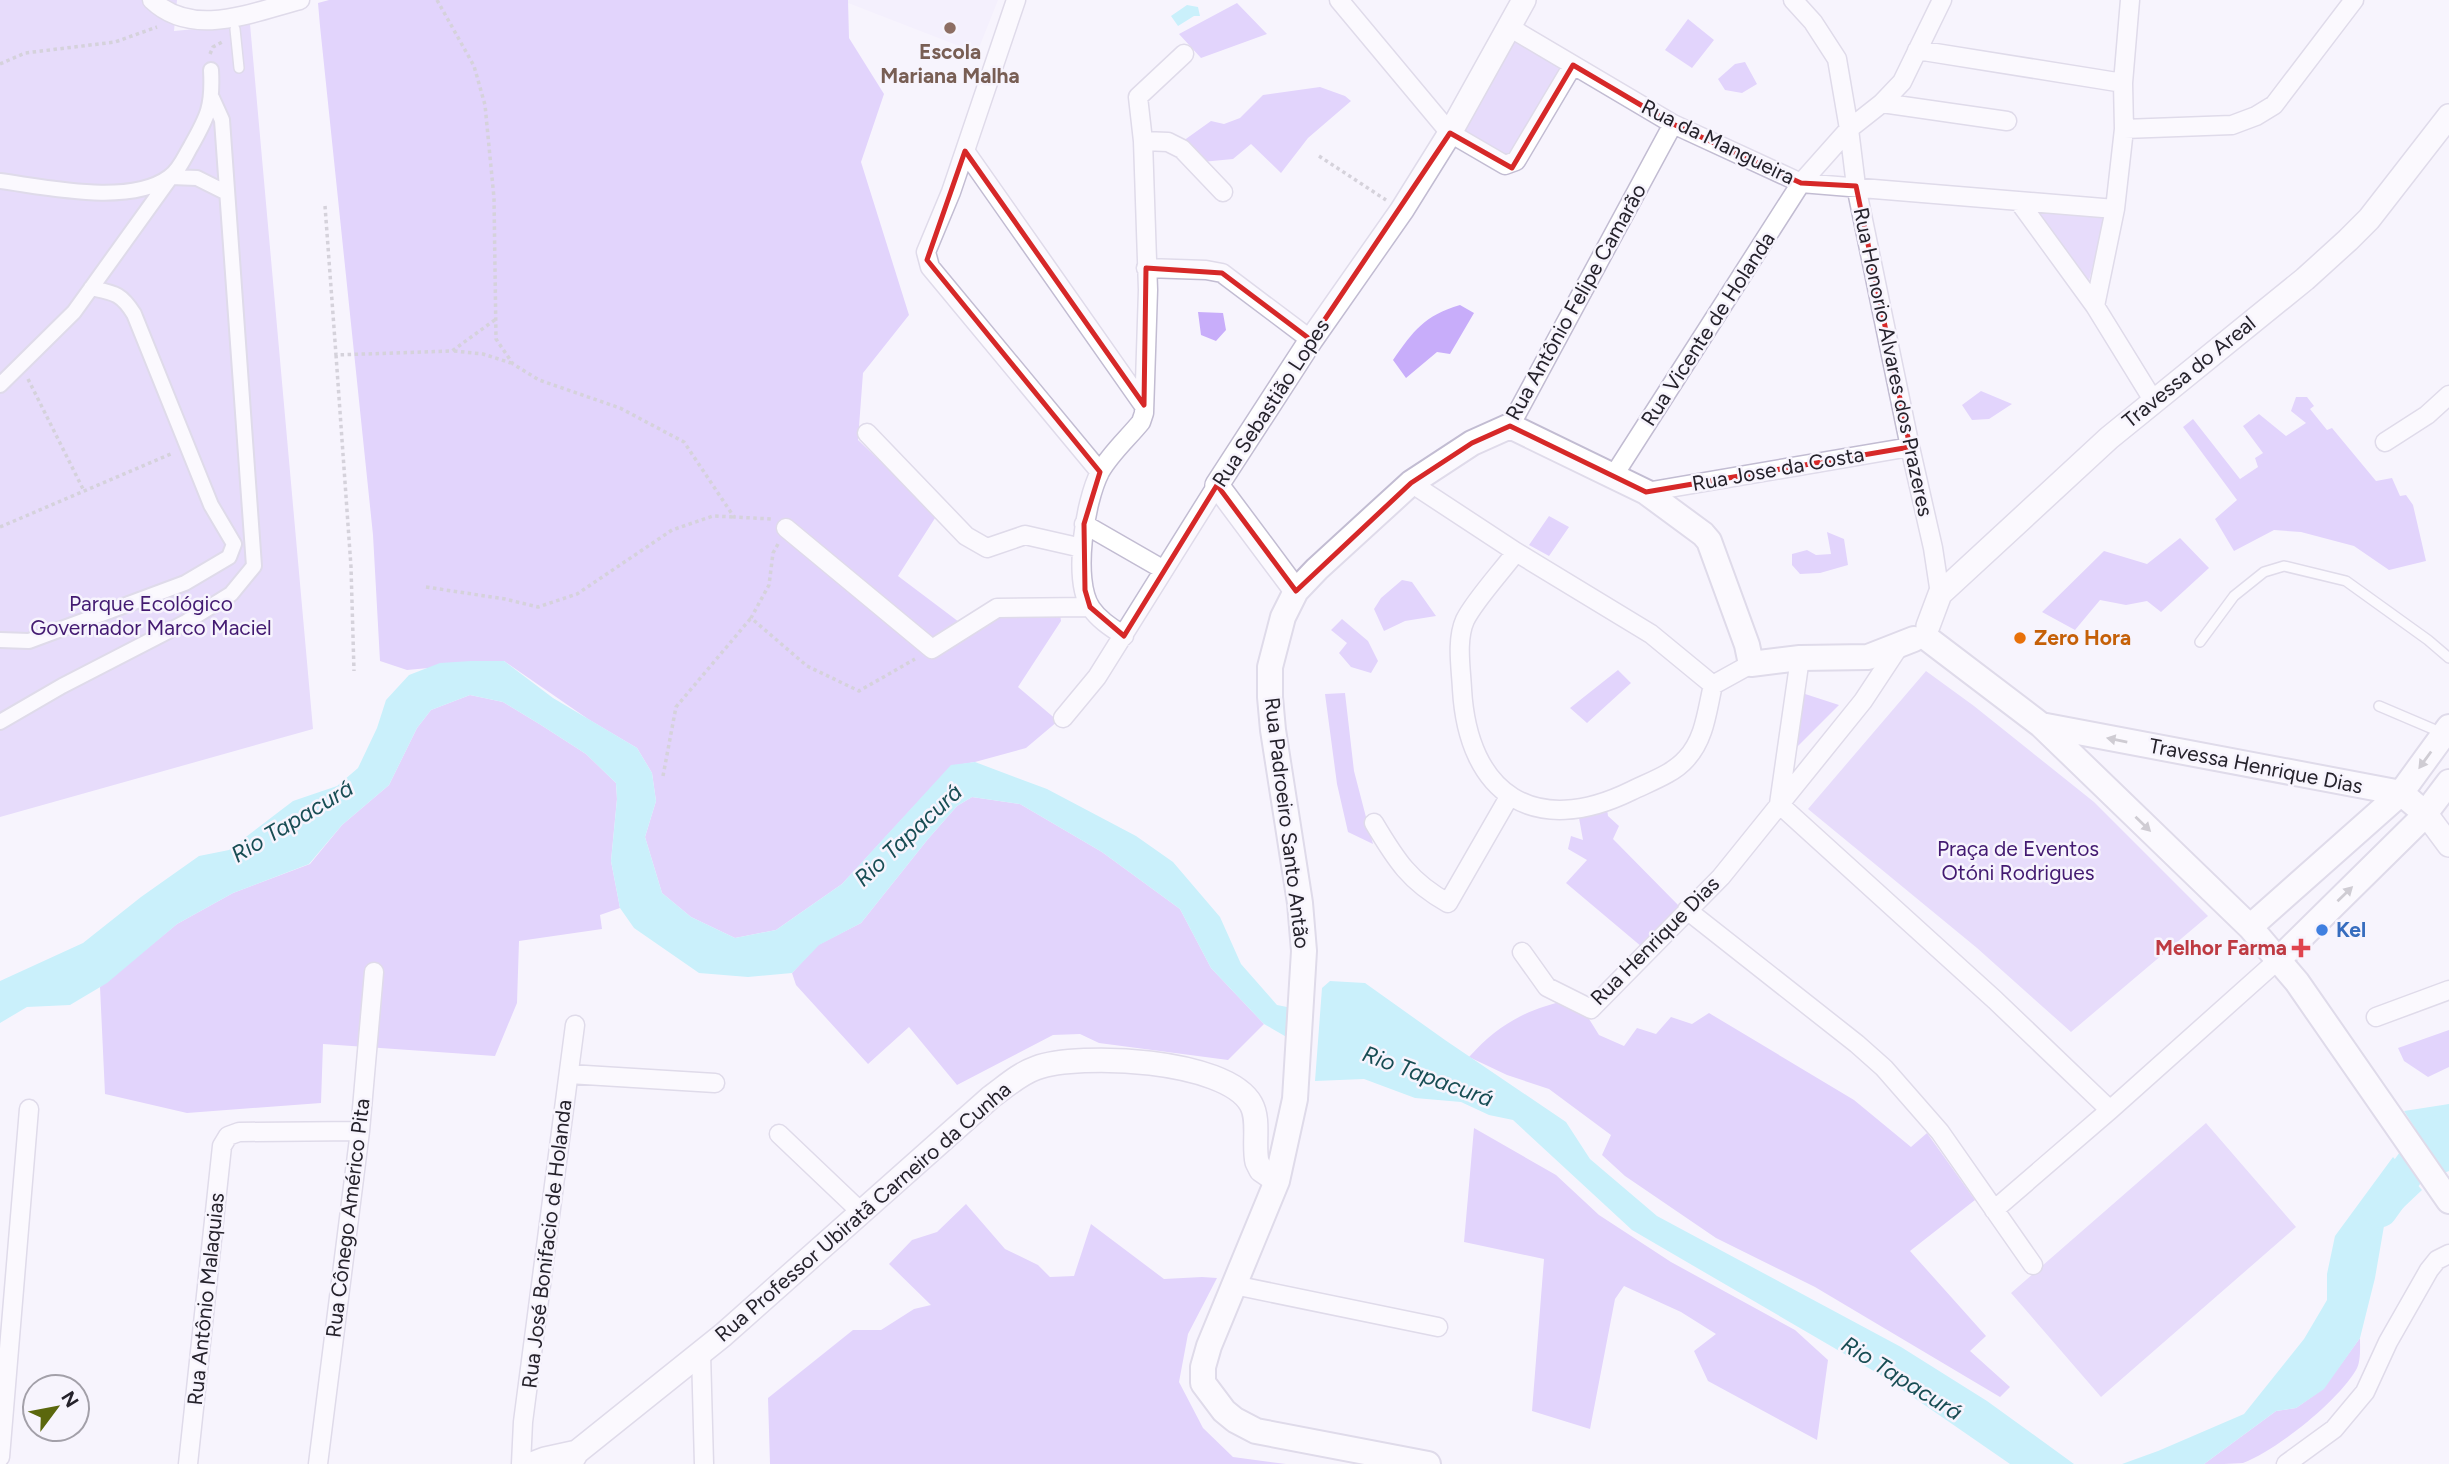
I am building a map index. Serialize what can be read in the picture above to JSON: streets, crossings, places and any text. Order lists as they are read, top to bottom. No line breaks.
{"streets":{"main road":["Rua Antônio Felipe Camarão","Travessa Henrique Dias","Rua Padroeiro Santo Antão"],"street":["Rua da Mangueira","Rua Vicente de Holanda","Rua Honorio Alvares dos Prazeres","Travessa do Areal","Rua Sebastião Lopes","Rua Jose da Costa","Rua Henrique Dias","Rua Professor Ubiratã Carneiro da Cunha","Rua Cônego Américo Pita","Rua José Bonifacio de Holanda","Rua Antônio Malaquias"]},"crossings":[["Rua da Mangueira","Rua Antônio Felipe Camarão"],["Rua da Mangueira","Rua Vicente de Holanda"],["Rua da Mangueira","Rua Honorio Alvares dos Prazeres"],["Rua Antônio Felipe Camarão","Rua Padroeiro Santo Antão"],["Rua Honorio Alvares dos Prazeres","Travessa do Areal"],["Rua Honorio Alvares dos Prazeres","Rua Jose da Costa"],["Travessa do Areal","Travessa Henrique Dias"],["Travessa do Areal","Rua Henrique Dias"],["Travessa Henrique Dias","Rua Henrique Dias"],["Rua Padroeiro Santo Antão","Rua Professor Ubiratã Carneiro da Cunha"],["Rua Cônego Américo Pita","Rua Antônio Malaquias"]],"water":["Rio Tapacurá"],"parks":["Parque Ecológico Governador Marco Maciel","Praça de Eventos Otóni Rodrigues"],"places":{"other":["Escola Mariana Malha","Zero Hora","Kel"],"health":["Melhor Farma"]},"north":"top right"}
